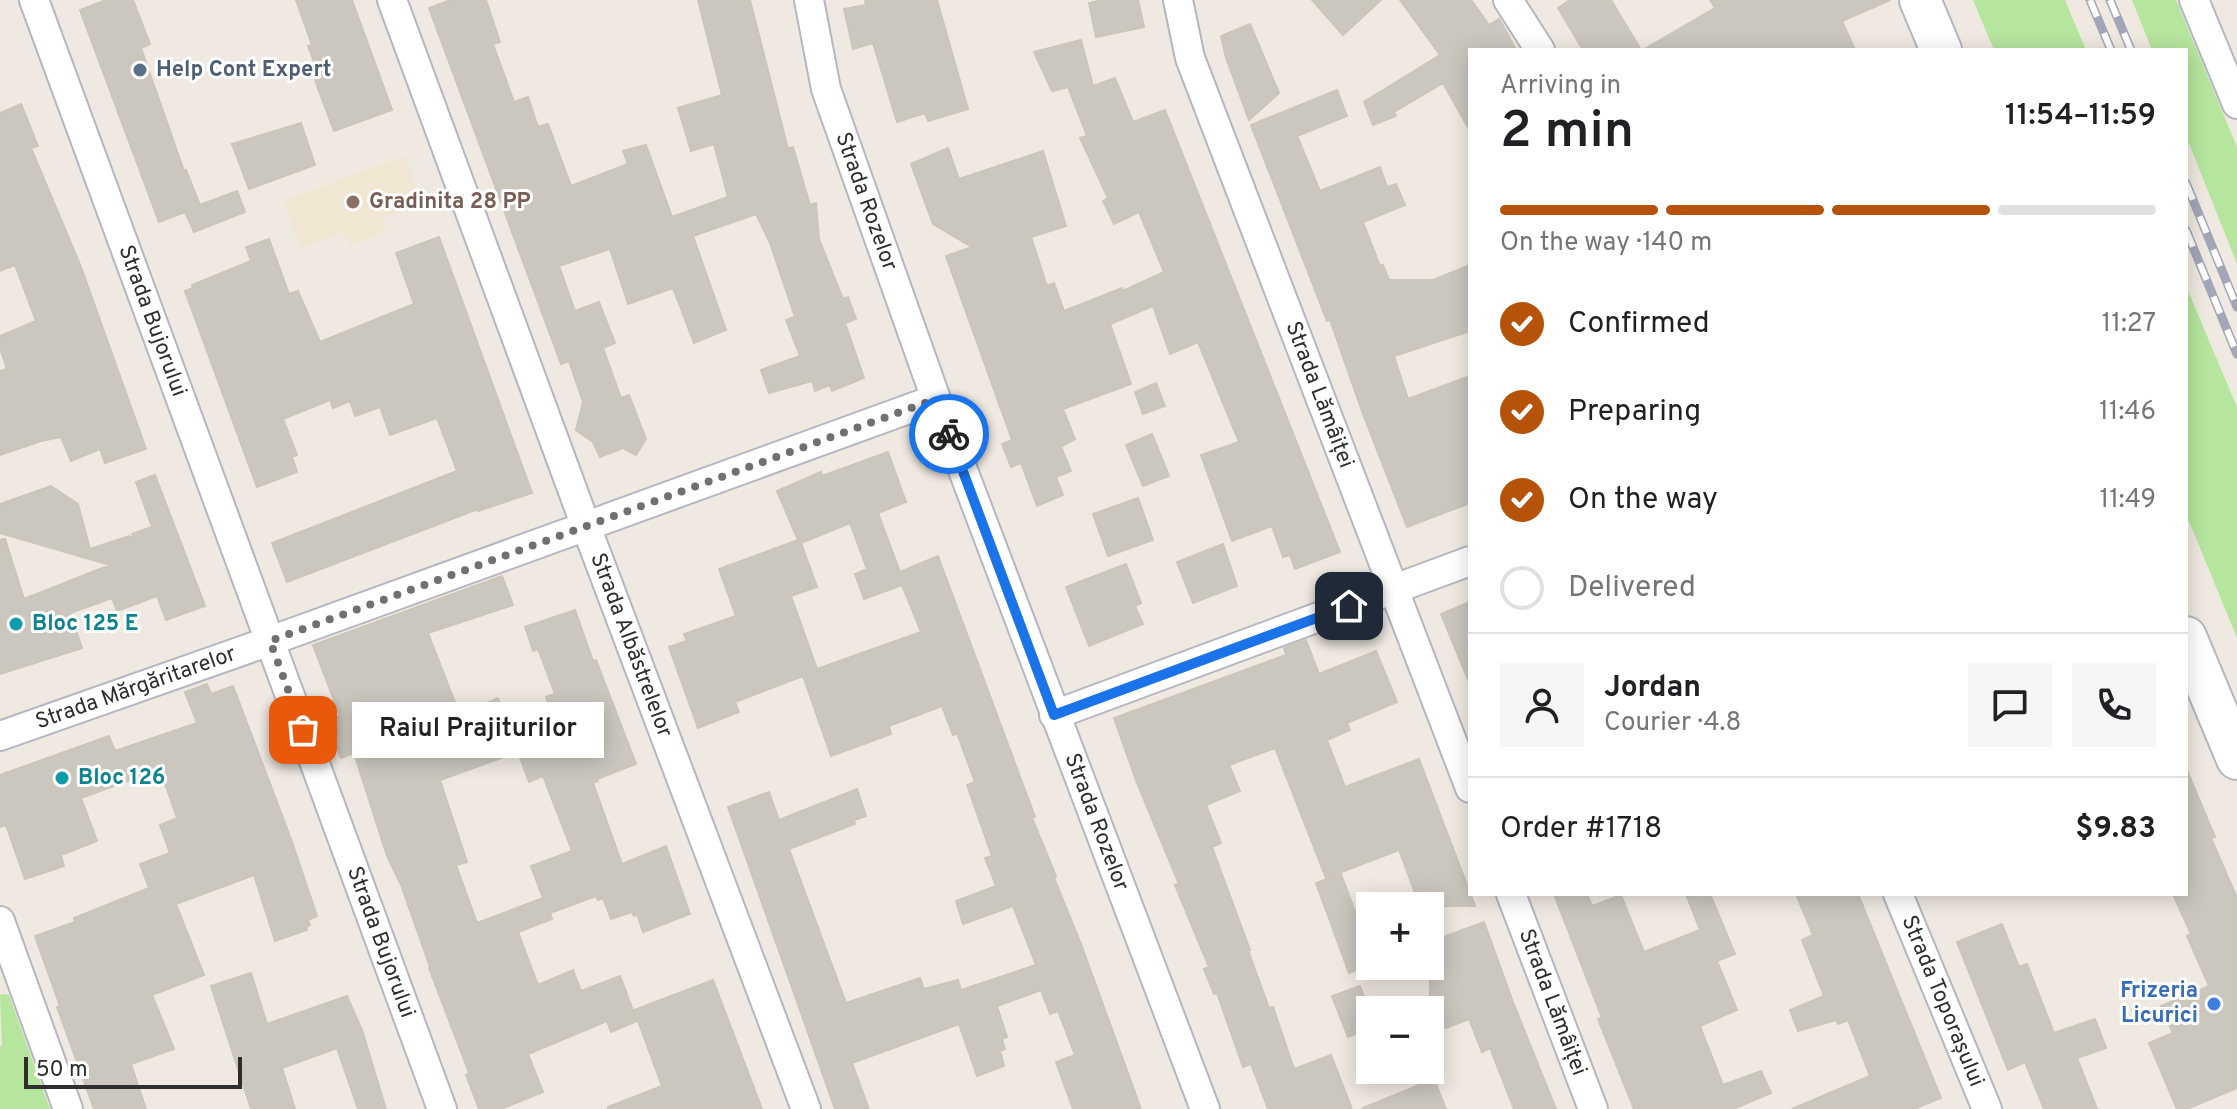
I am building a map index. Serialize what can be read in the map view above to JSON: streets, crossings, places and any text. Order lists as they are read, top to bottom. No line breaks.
{"streets":{"street":["Strada Rozelor","Strada Bujorului","Strada Lămâiței","Strada Albăstrelelor","Strada Mărgăritarelor","Strada Toporașului"]},"crossings":[["Strada Bujorului","Strada Mărgăritarelor"]],"places":["Help Cont Expert","Gradinita 28 PP","Bloc 125 E","Raiul Prajiturilor","Bloc 126","Frizeria Licurici"],"scale_bar":"50 m","page":{"heading":["2 min","Arriving in","11:54–11:59"],"panel":["Jordan","Courier · 4.8","Order #1718","$9.83"],"bar":"On the way · 140 m","list":[["Confirmed","11:27"],["Preparing","11:46"],["On the way","11:49"],"Delivered"],"bubble":"Raiul Prajiturilor","map_buttons":["+","−"],"scale":"50 m"}}
